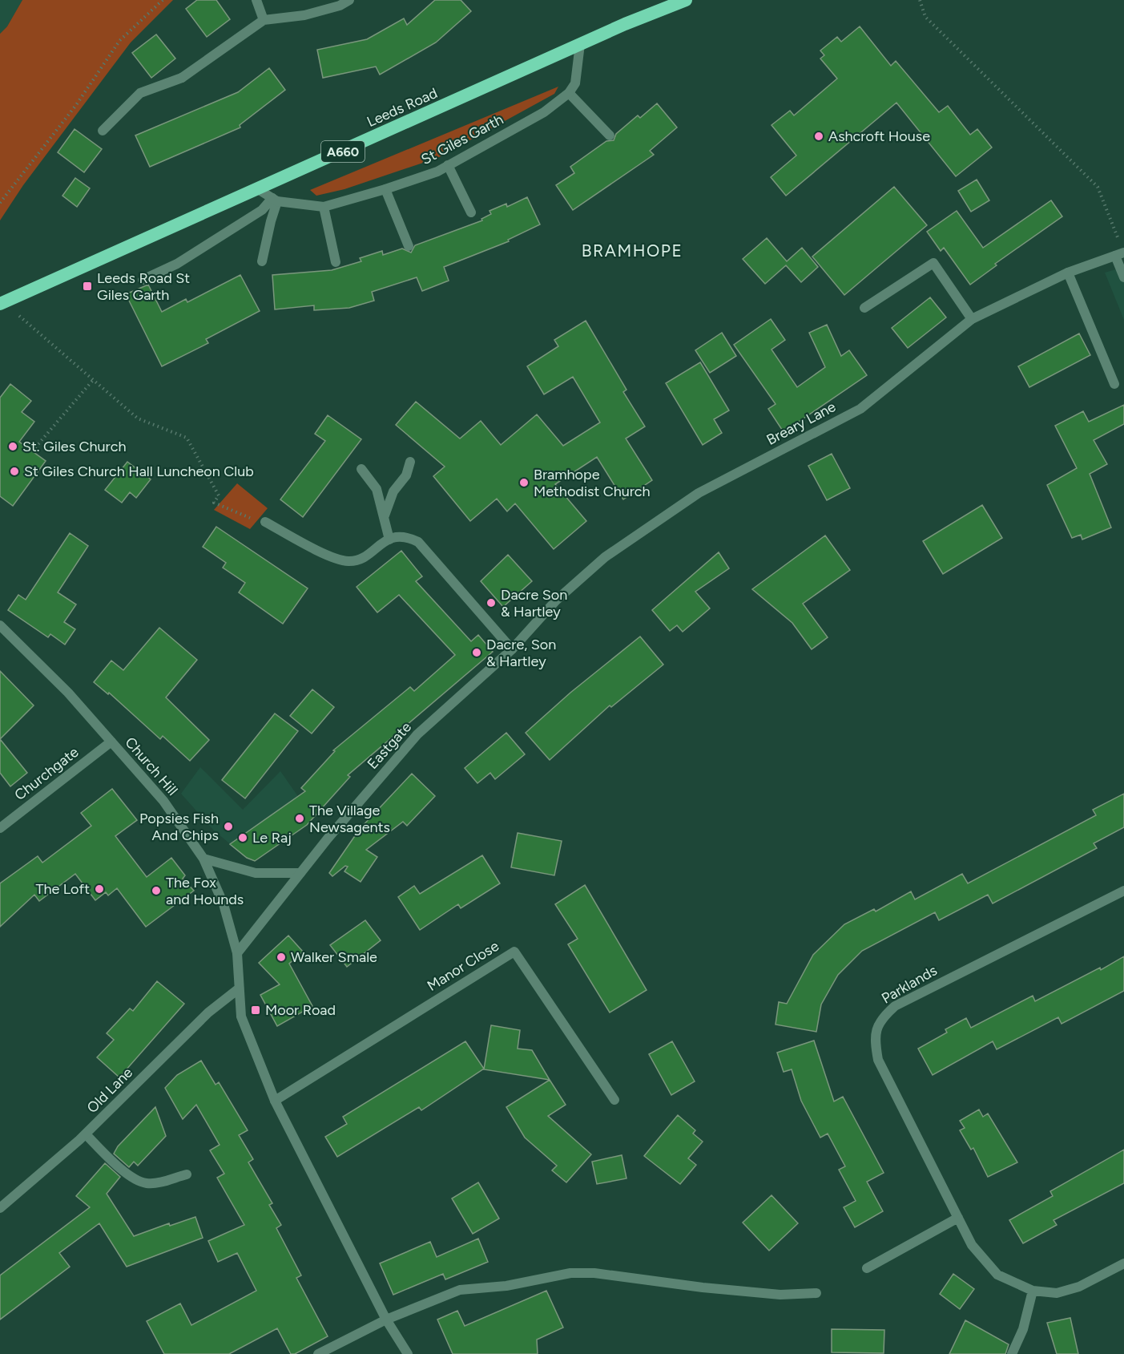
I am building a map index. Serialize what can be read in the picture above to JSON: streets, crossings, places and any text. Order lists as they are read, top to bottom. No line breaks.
{"streets":{"highway":["Leeds Road","A660"],"street":["St Giles Garth","Breary Lane","Eastgate","Church Hill","Churchgate","Manor Close","Parklands","Old Lane"]},"crossings":[["Leeds Road","St Giles Garth"],["Breary Lane","Eastgate"],["Eastgate","Church Hill"],["Church Hill","Churchgate"]],"districts":["BRAMHOPE"],"places":{"other":["Ashcroft House","St. Giles Church","St Giles Church Hall Luncheon Club","Bramhope Methodist Church","Dacre Son & Hartley","Dacre, Son & Hartley","The Village Newsagents","Popsies Fish And Chips","Le Raj","The Loft","The Fox and Hounds","Walker Smale"],"transit":["Leeds Road St Giles Garth","Moor Road"]}}
